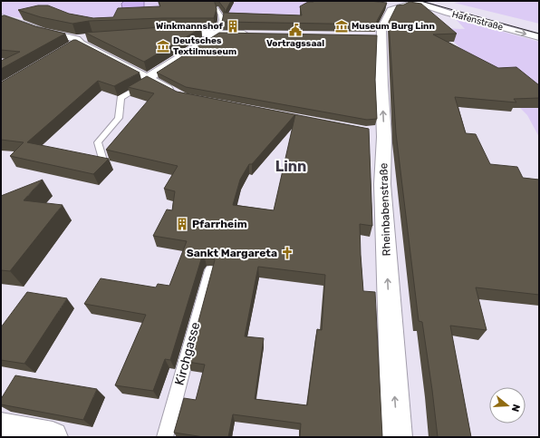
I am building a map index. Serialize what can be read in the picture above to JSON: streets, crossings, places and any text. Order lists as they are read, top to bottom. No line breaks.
{"streets":{"main road":["Hafenstraße"],"street":["Rheinbabenstraße"],"lane":["Kirchgasse"]},"crossings":[["Hafenstraße","Rheinbabenstraße"]],"one_way":["Rheinbabenstraße"],"districts":["Linn"],"places":{"building":["Winkmannshof","Pfarrheim"],"museum":["Museum Burg Linn","Deutsches Textilmuseum"],"public building":["Vortragssaal"],"church":["Sankt Margareta"]},"north":"right"}
